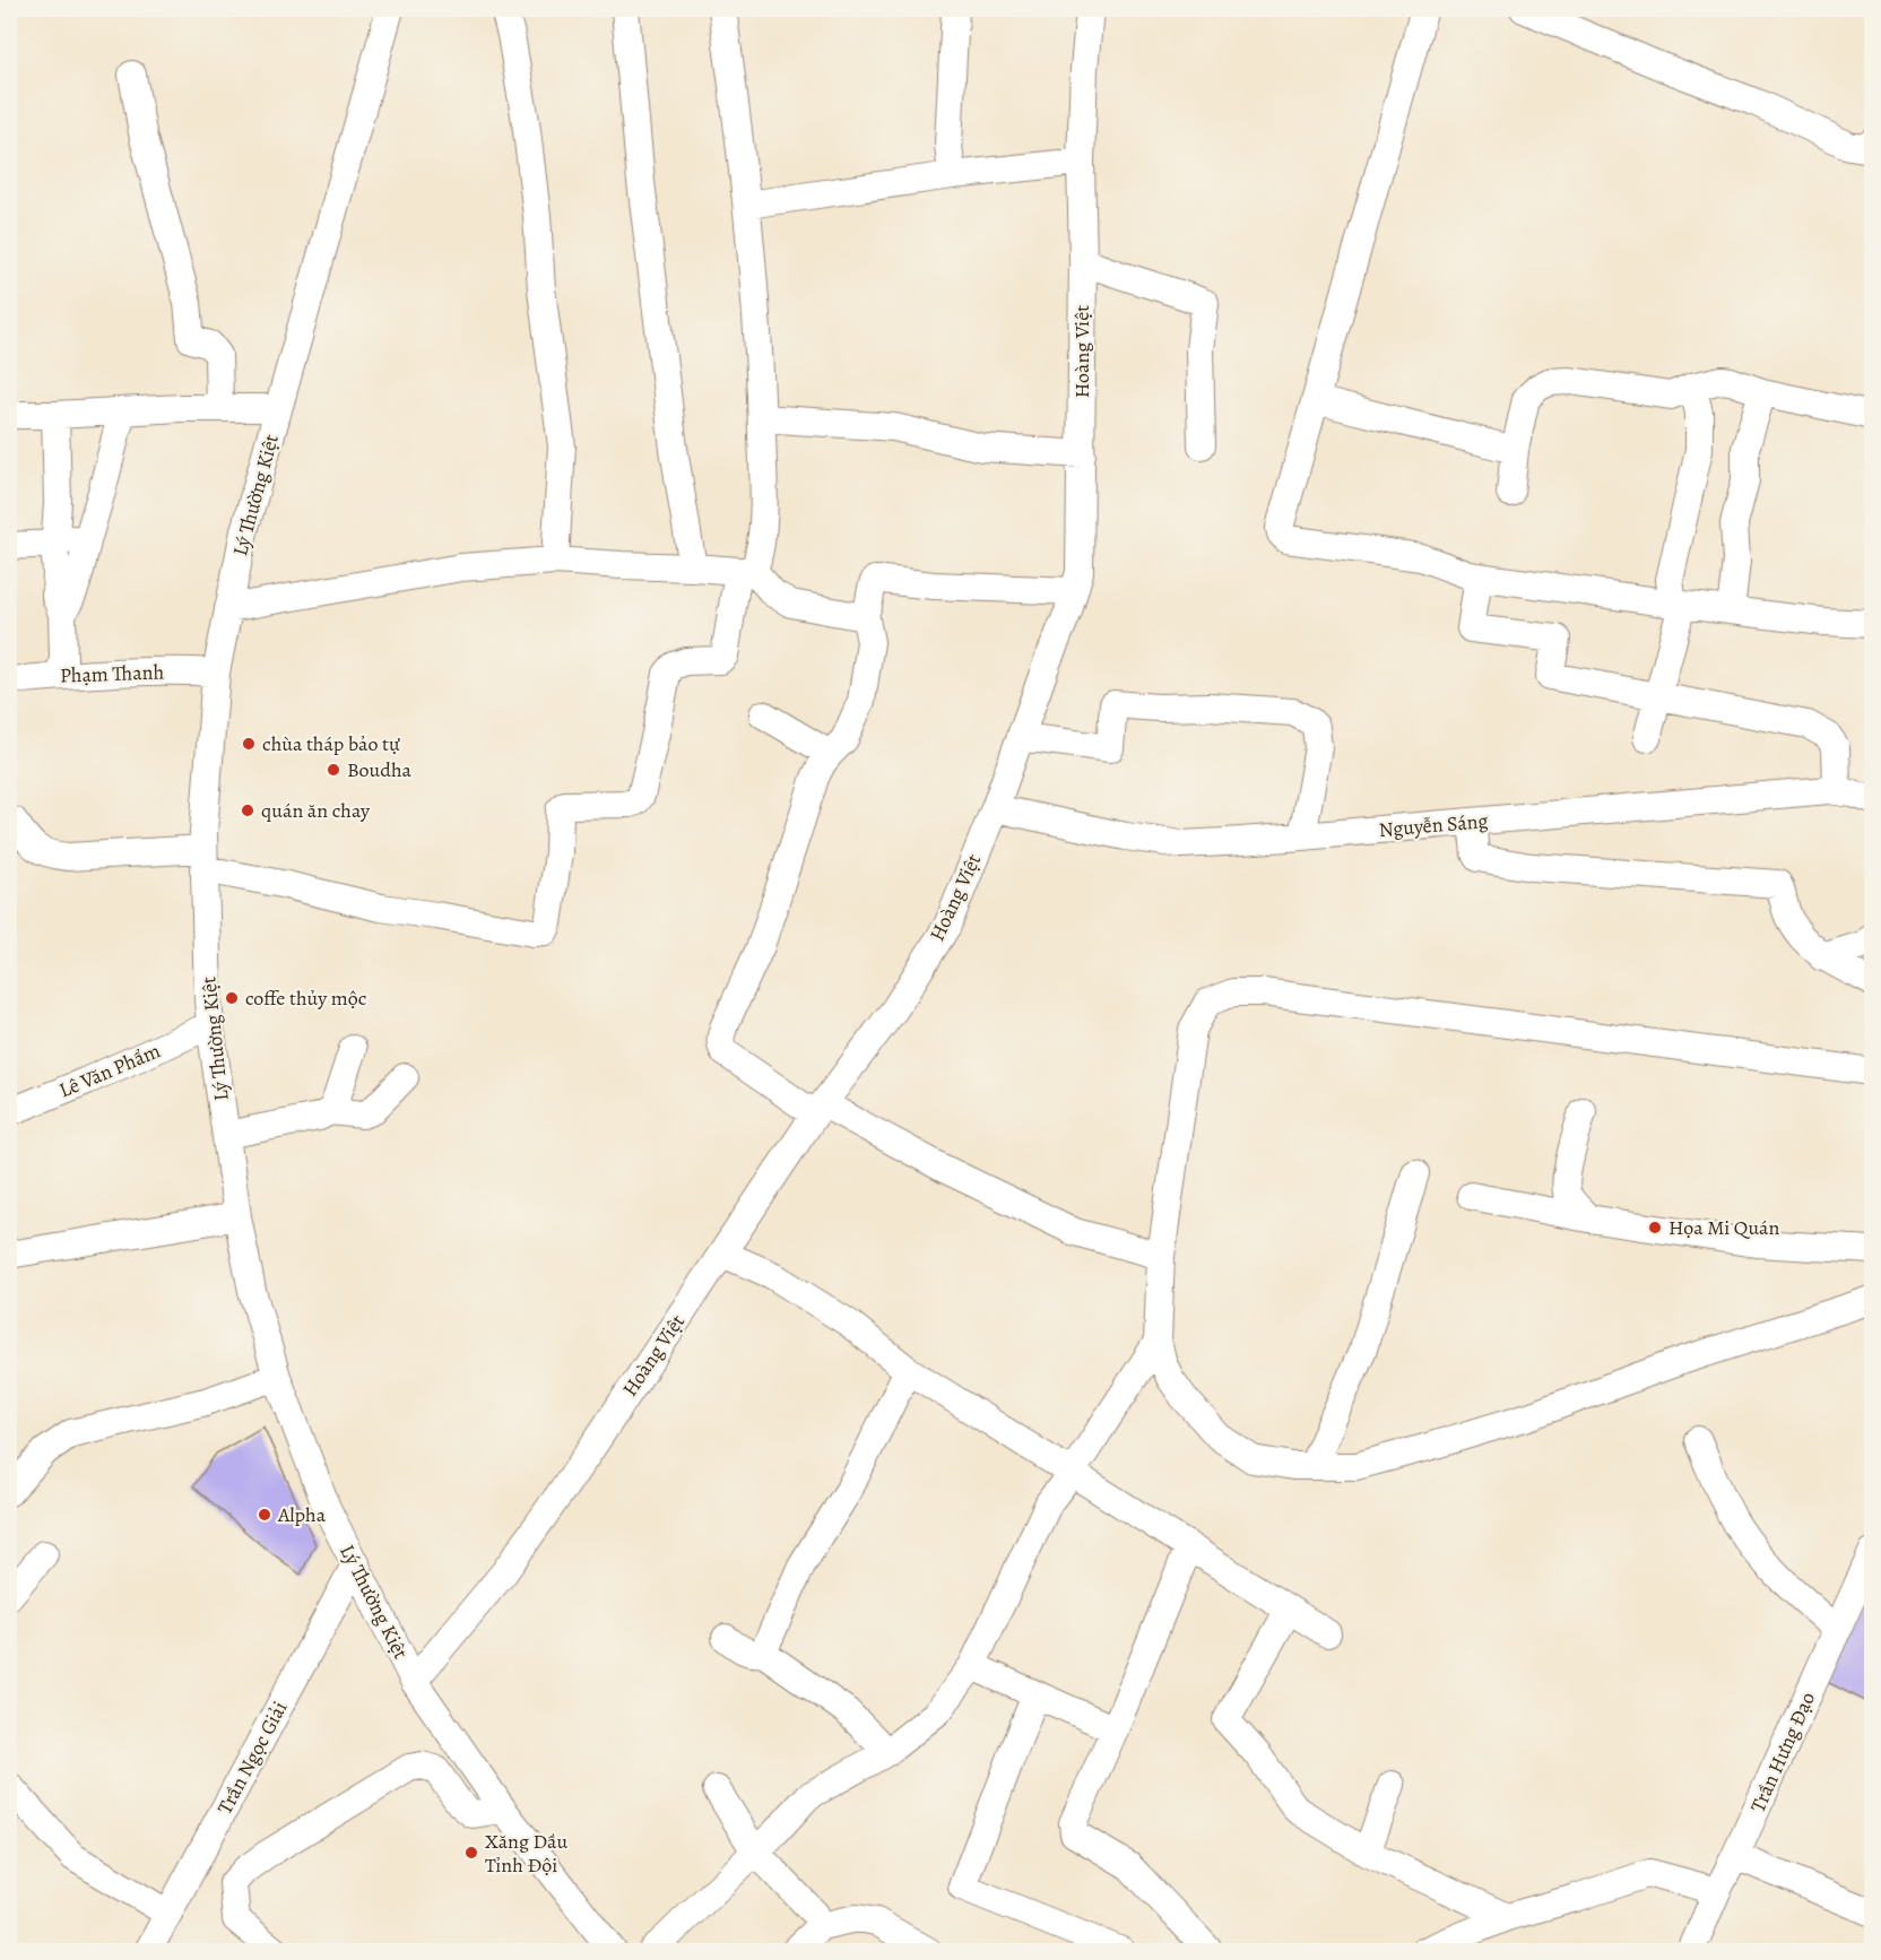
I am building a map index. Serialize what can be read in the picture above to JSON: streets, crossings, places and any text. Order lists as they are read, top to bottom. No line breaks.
{"streets":{"street":["Hoàng Việt","Lý Thường Kiệt","Phạm Thanh","Nguyễn Sáng","Lê Văn Phẩm","Trần Hưng Đạo","Trần Ngọc Giải"]},"crossings":[["Hoàng Việt","Lý Thường Kiệt"],["Hoàng Việt","Nguyễn Sáng"],["Lý Thường Kiệt","Phạm Thanh"],["Lý Thường Kiệt","Lê Văn Phẩm"],["Lý Thường Kiệt","Trần Ngọc Giải"]],"places":["chùa tháp bảo tự","Boudha","quán ăn chay","coffe thủy mộc","Họa Mi Quán","Alpha","Xăng Dầu Tỉnh Đội"]}
